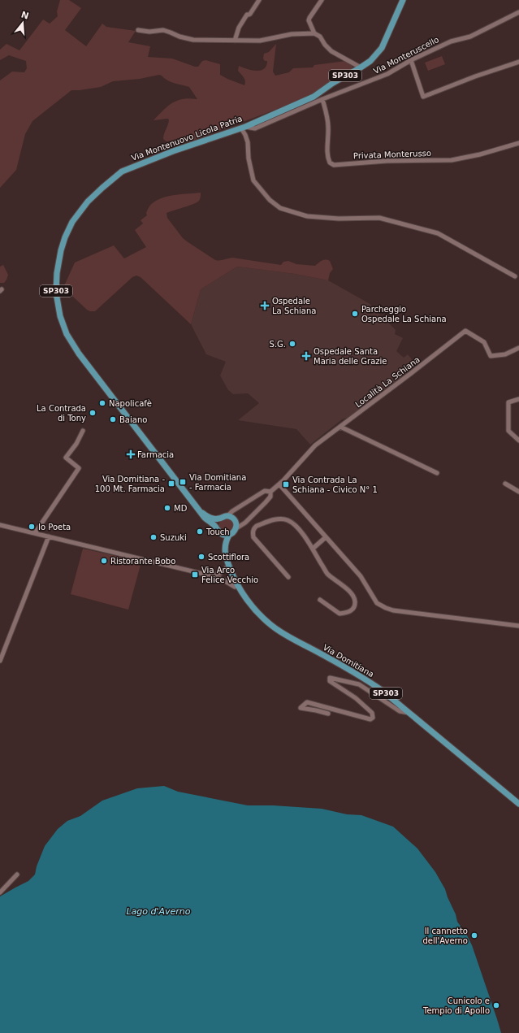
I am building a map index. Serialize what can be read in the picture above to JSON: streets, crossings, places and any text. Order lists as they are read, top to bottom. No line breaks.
{"streets":{"main road":["SP303","Via Montenuovo Licola Patria","Via Domitiana"],"street":["Via Monteruscello","Privata Monterusso","Località La Schiana"]},"crossings":[["Via Monteruscello","Via Montenuovo Licola Patria"],["Via Monteruscello","Privata Monterusso"],["Via Montenuovo Licola Patria","Località La Schiana"],["Via Montenuovo Licola Patria","Via Domitiana"],["Località La Schiana","Via Domitiana"]],"water":["Lago d'Averno"],"places":{"health":["Ospedale La Schiana","Ospedale Santa Maria delle Grazie","Farmacia"],"other":["Parcheggio Ospedale La Schiana","S.G.","Napolicafè","La Contrada di Tony","Baiano","MD","Io Poeta","Touch","Suzuki","Scottiflora","Ristorante Bobo","Il cannetto dell'Averno","Cunicolo e Tempio di Apollo"],"transit":["Via Domitiana - Farmacia","Via Domitiana - 100 Mt. Farmacia","Via Contrada La Schiana - Civico N° 1","Via Arco Felice Vecchio"]},"north":"top"}
